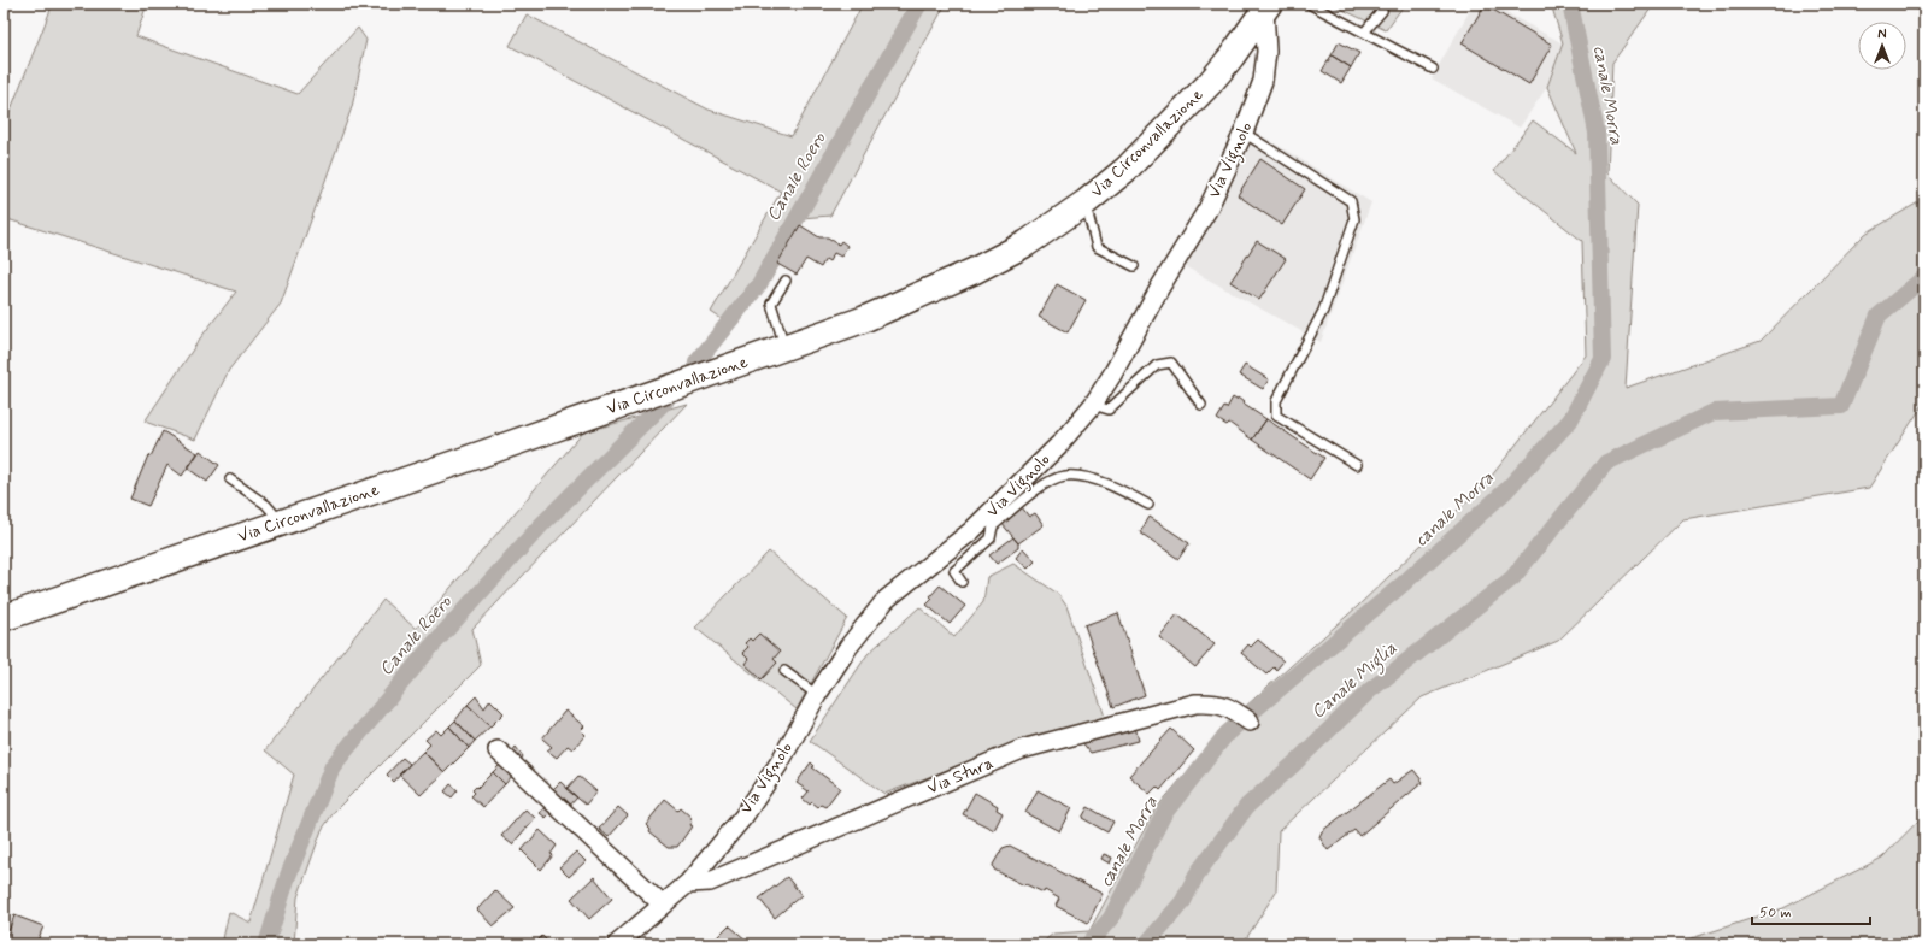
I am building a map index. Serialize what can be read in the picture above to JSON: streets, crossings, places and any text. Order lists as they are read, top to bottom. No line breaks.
{"streets":{"main road":["Via Circonvallazione"],"street":["Via Vignolo","Via Stura"]},"crossings":[["Via Circonvallazione","Via Vignolo"],["Via Vignolo","Via Stura"]],"water":["canale Morra","Canale Roero","Canale Miglia"],"scale_bar":"50 m","north":"top"}
